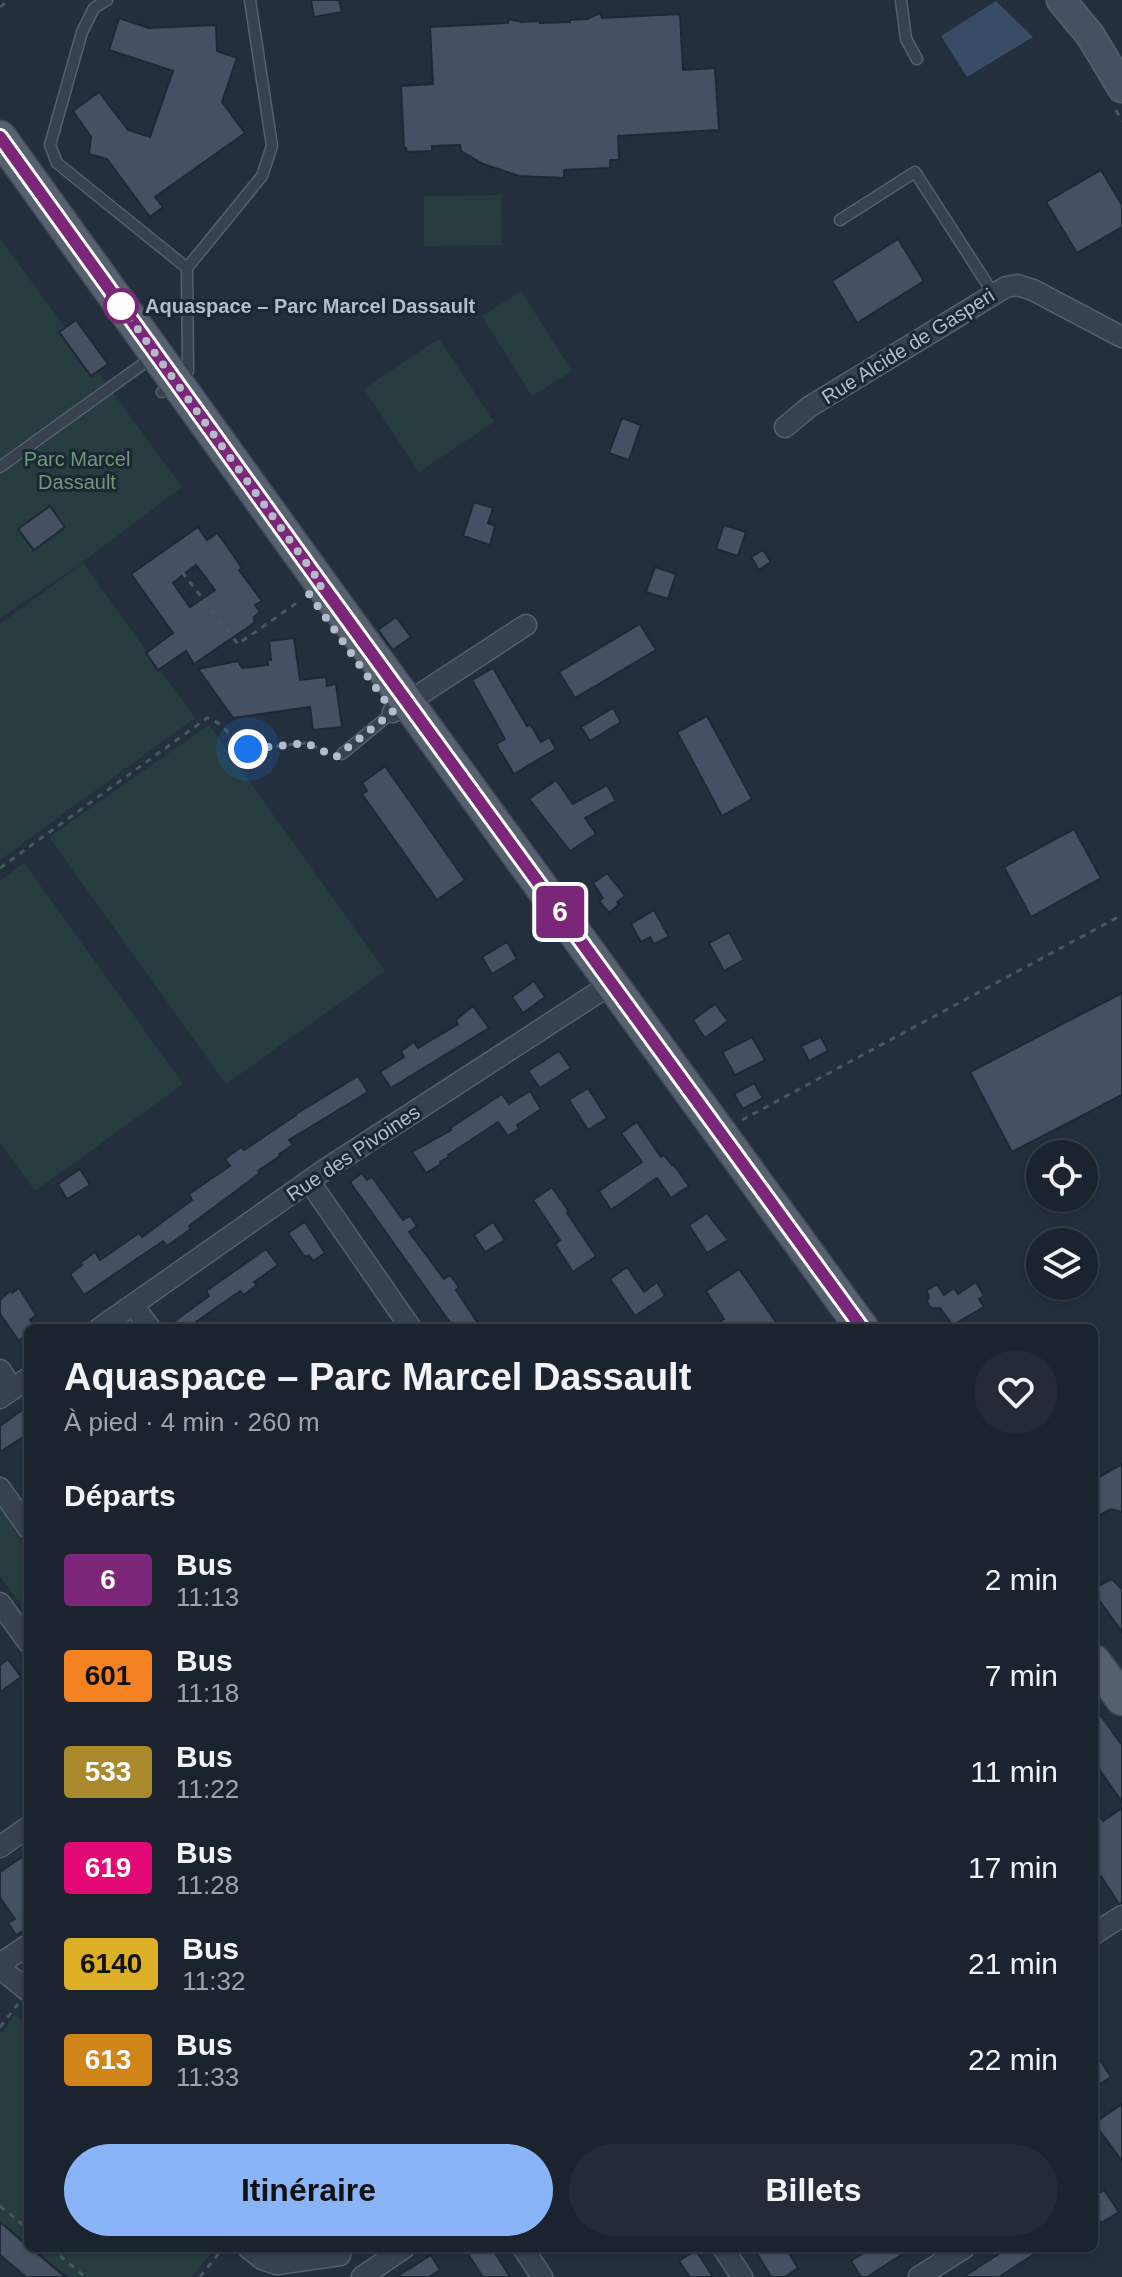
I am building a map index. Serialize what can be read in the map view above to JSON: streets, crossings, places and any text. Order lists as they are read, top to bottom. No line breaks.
{"streets":{"street":["Rue Alcide de Gasperi","Rue des Pivoines"]},"parks":["Parc Marcel Dassault"],"places":["Aquaspace – Parc Marcel Dassault"],"lines":["bus line 6"],"page":{"on_map":"6","heading":[["Aquaspace – Parc Marcel Dassault","À pied · 4 min · 260 m"],"Départs"],"list":[{"mark":"6","name":"Bus","note":"11:13","value":"2 min"},{"mark":"601","name":"Bus","note":"11:18","value":"7 min"},{"mark":"533","name":"Bus","note":"11:22","value":"11 min"},{"mark":"619","name":"Bus","note":"11:28","value":"17 min"},{"mark":"6140","name":"Bus","note":"11:32","value":"21 min"},{"mark":"613","name":"Bus","note":"11:33","value":"22 min"}],"buttons":["Itinéraire","Billets"]}}
